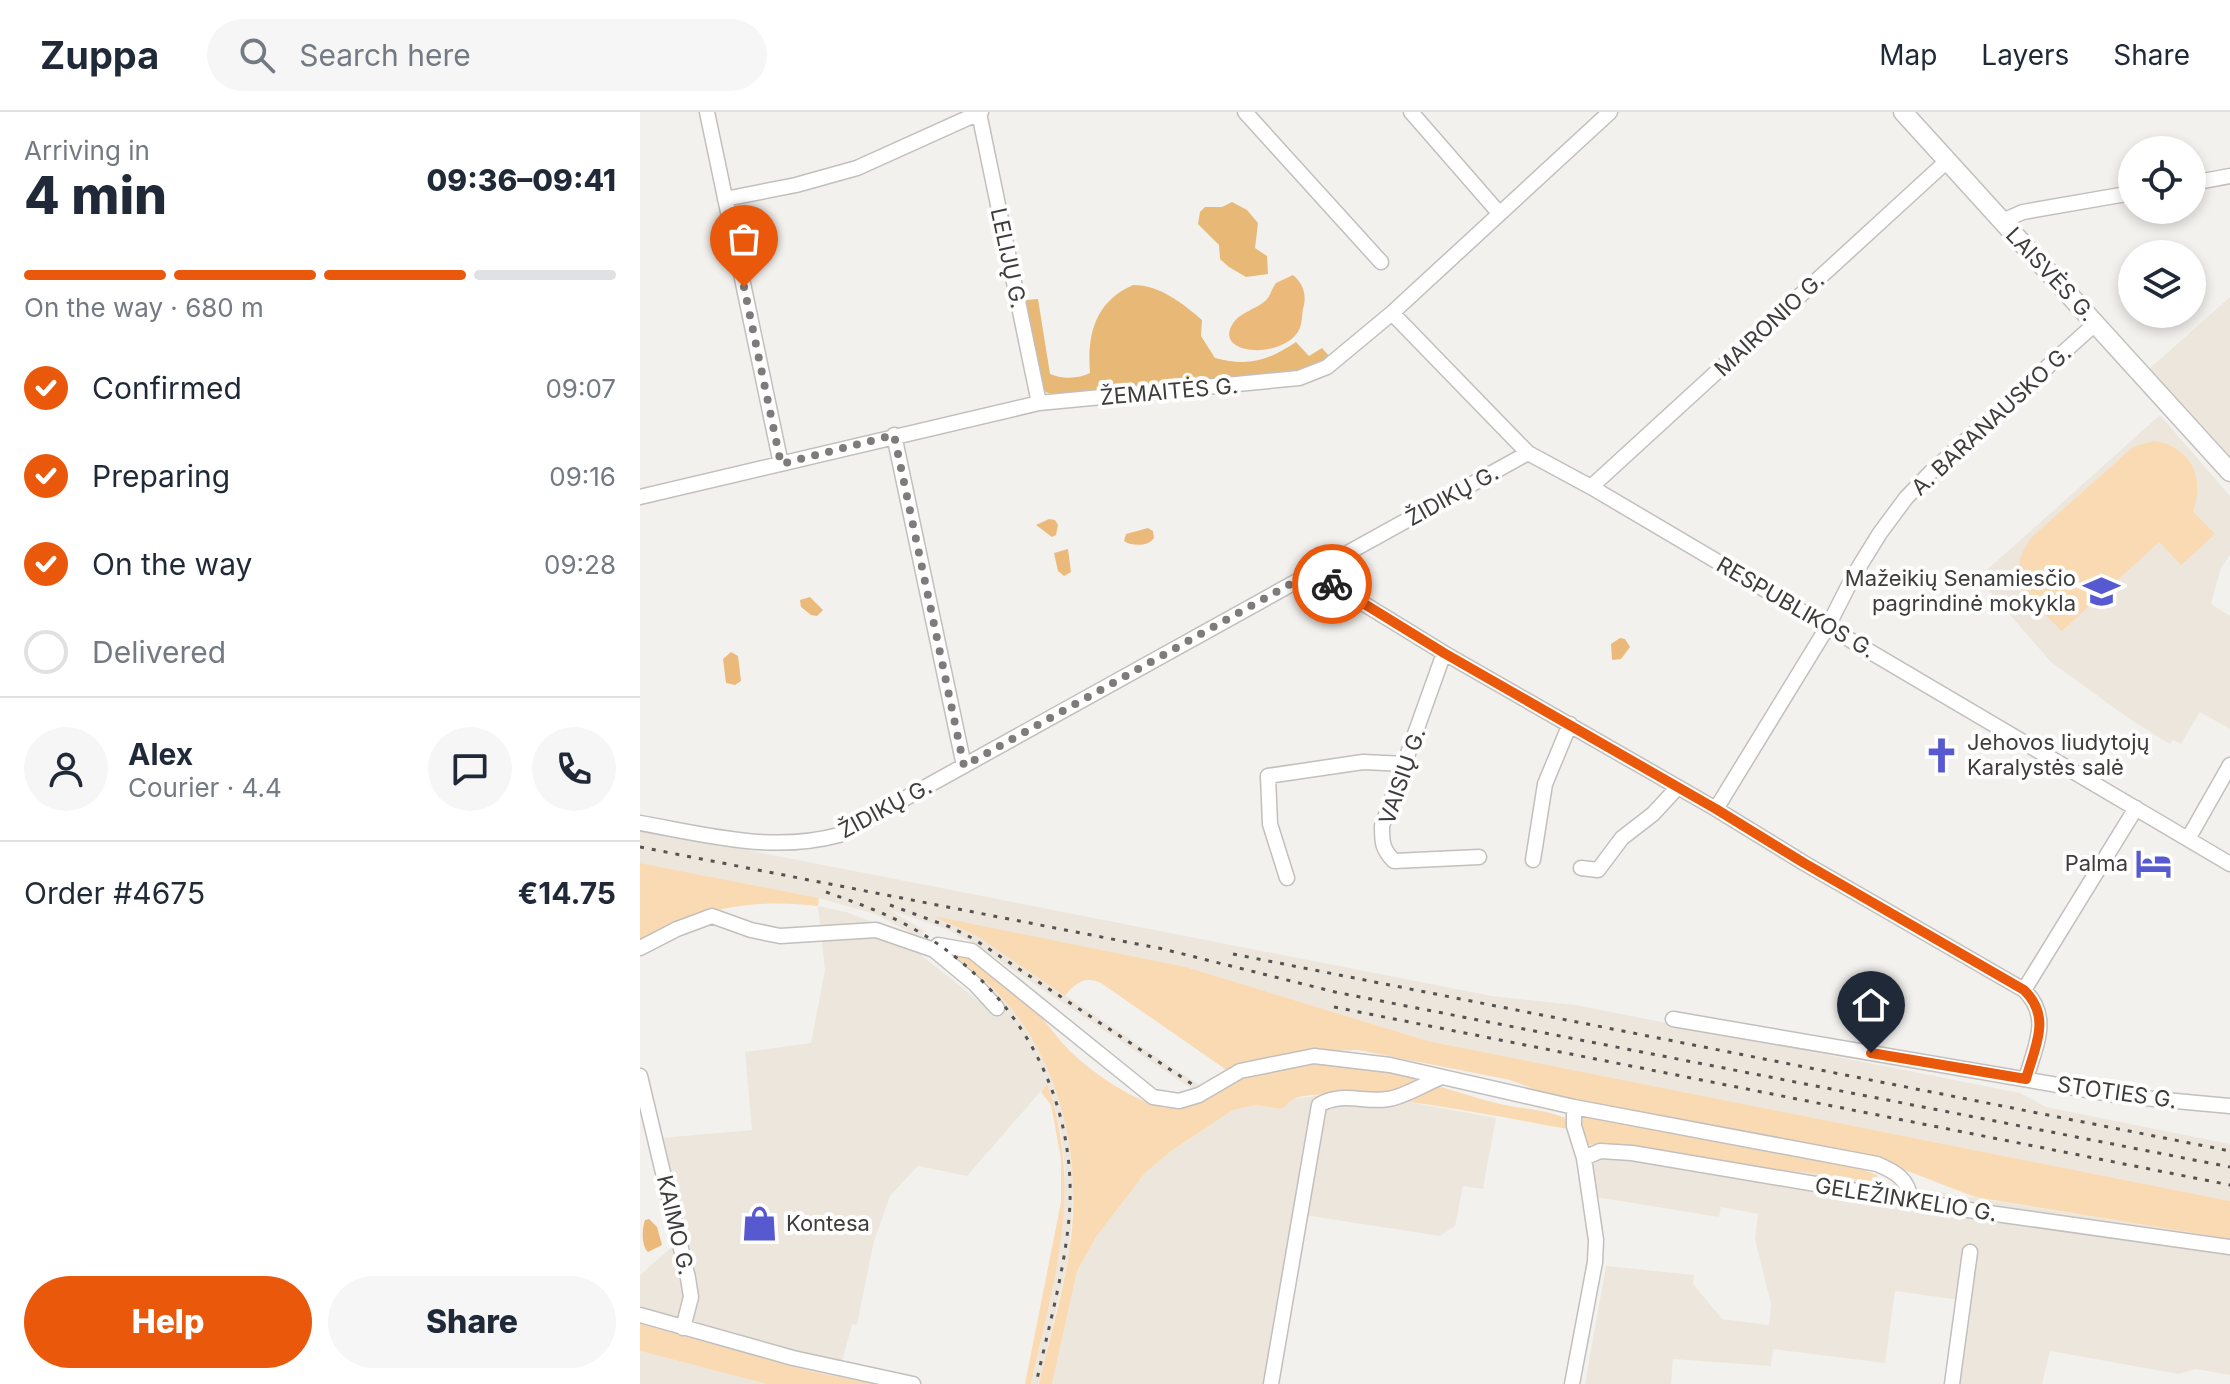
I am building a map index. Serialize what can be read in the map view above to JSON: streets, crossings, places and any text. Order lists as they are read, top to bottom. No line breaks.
{"streets":{"main road":["LAISVĖS G."],"street":["LELIJŲ G.","MAIRONIO G.","ŽEMAITĖS G.","A. BARANAUSKO G.","ŽIDIKŲ G.","RESPUBLIKOS G.","VAISIŲ G.","STOTIES G.","GELEŽINKELIO G.","KAIMO G."]},"crossings":[["LELIJŲ G.","ŽEMAITĖS G."],["LAISVĖS G.","MAIRONIO G."],["LAISVĖS G.","A. BARANAUSKO G."],["MAIRONIO G.","RESPUBLIKOS G."],["ŽEMAITĖS G.","RESPUBLIKOS G."],["A. BARANAUSKO G.","RESPUBLIKOS G."],["ŽIDIKŲ G.","RESPUBLIKOS G."]],"places":{"school or university":["Mažeikių Senamiesčio pagrindinė mokykla"],"church":["Jehovos liudytojų Karalystės salė"],"hotel":["Palma"],"shop":["Kontesa"]},"page":{"header":"Zuppa","search":"Search here","nav":["Map","Layers","Share"],"heading":["4 min","Arriving in","09:36–09:41"],"panel":["Alex","Courier · 4.4","Order #4675","€14.75"],"bar":"On the way · 680 m","list":[["Confirmed","09:07"],["Preparing","09:16"],["On the way","09:28"],"Delivered"],"buttons":["Help","Share"]}}
